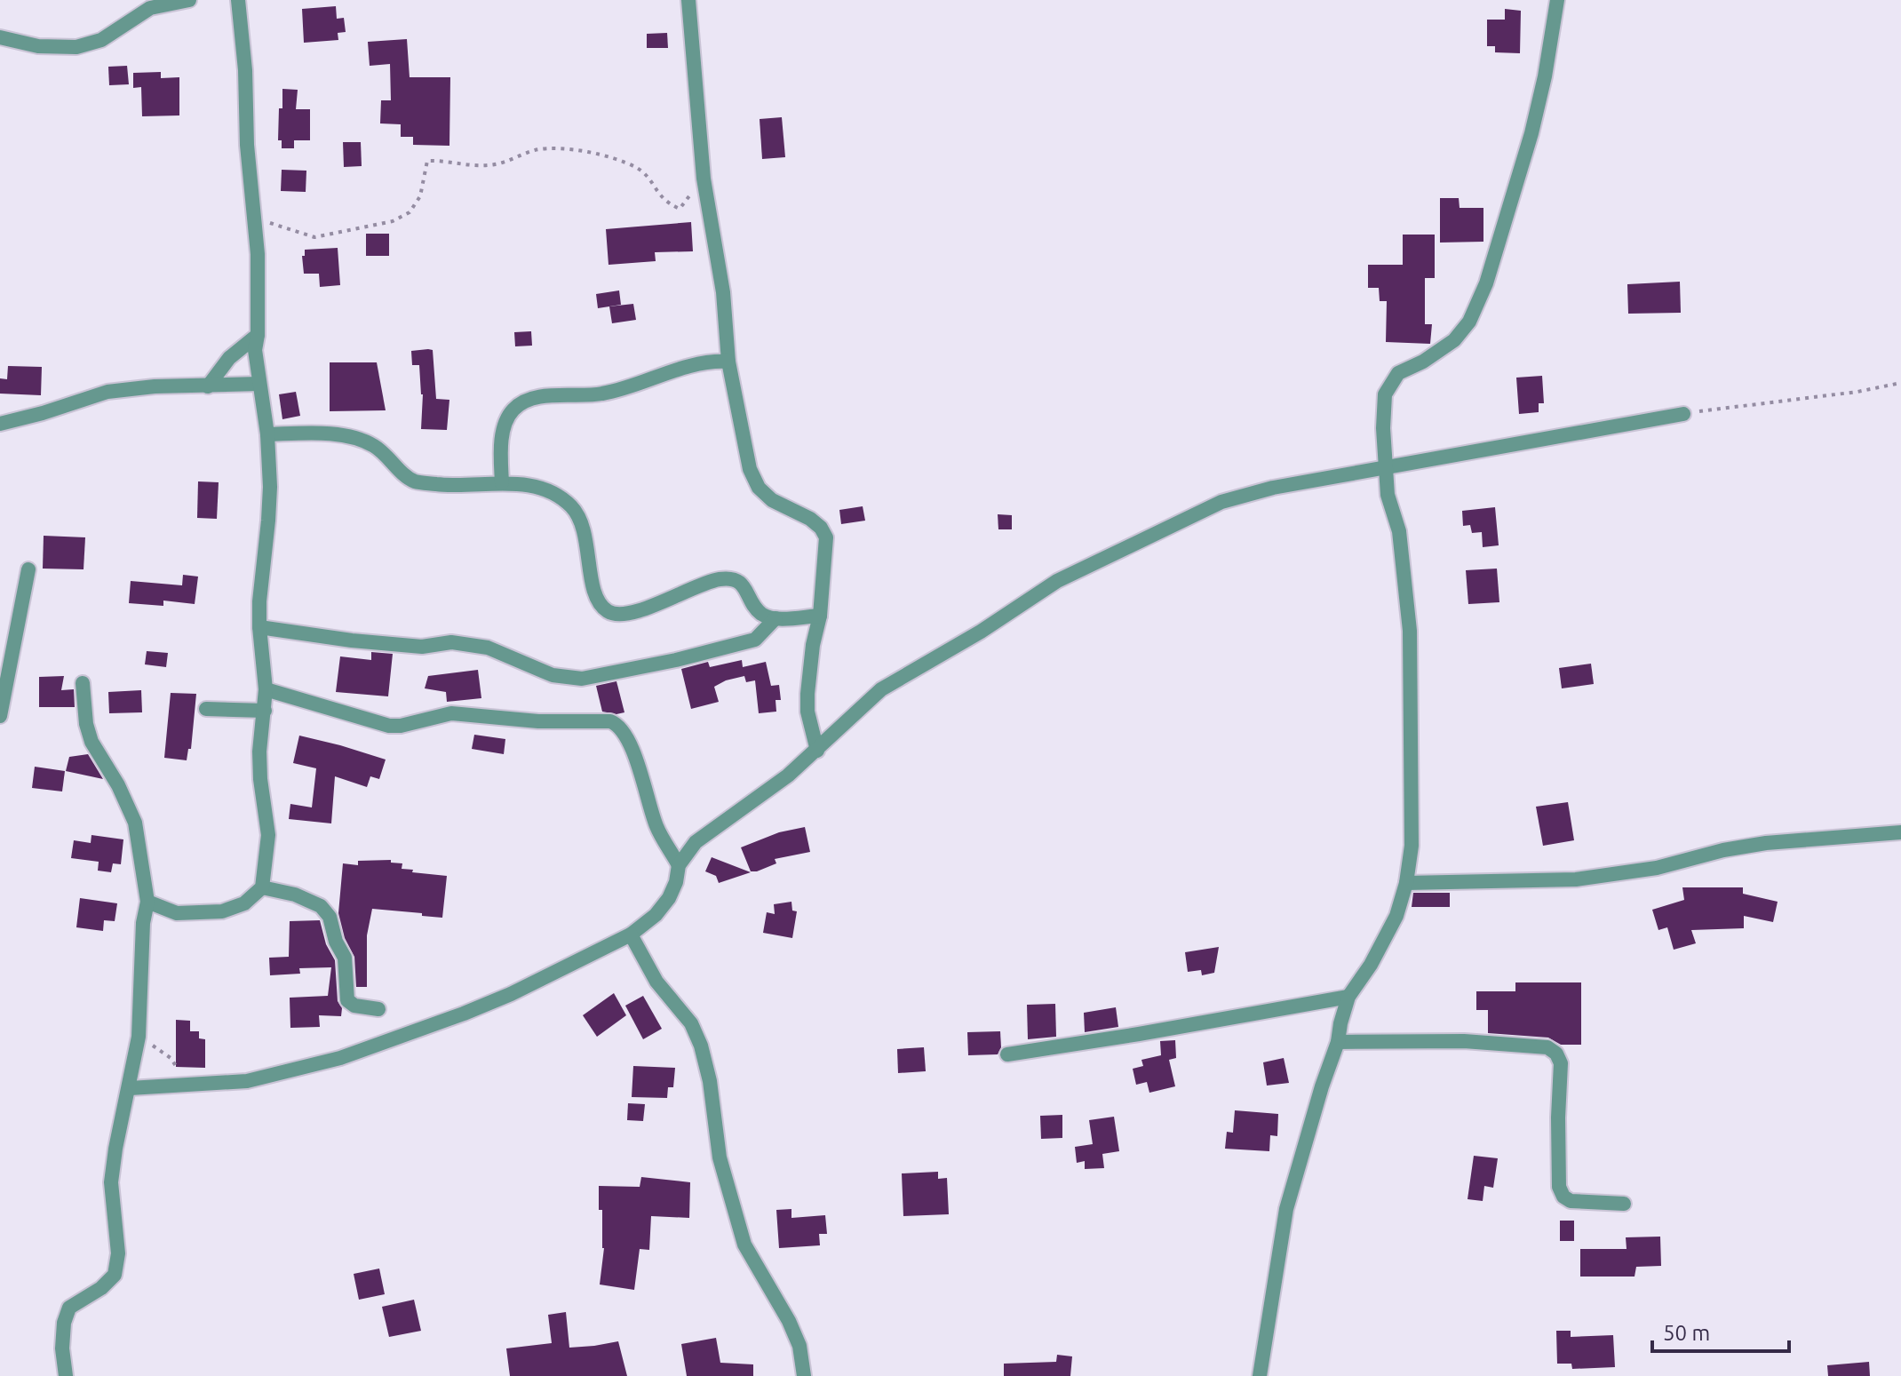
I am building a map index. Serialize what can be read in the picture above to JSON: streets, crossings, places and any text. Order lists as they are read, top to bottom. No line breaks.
{"scale_bar":"50 m"}
